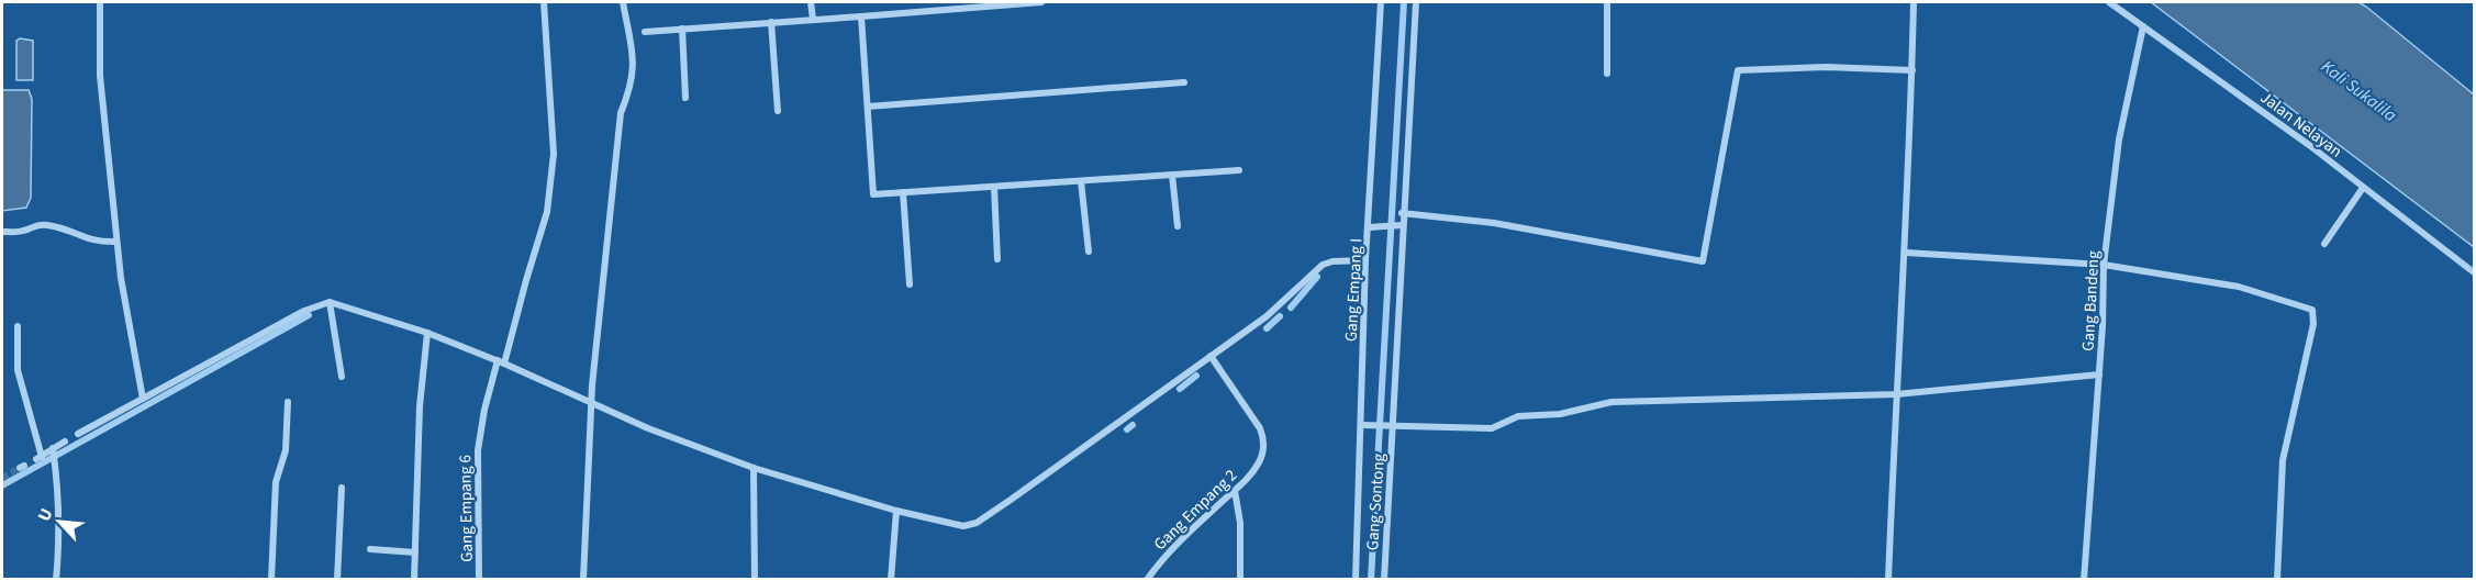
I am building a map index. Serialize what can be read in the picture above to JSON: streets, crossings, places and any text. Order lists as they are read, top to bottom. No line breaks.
{"streets":{"street":["Jalan Nelayan","Gang Empang I","Gang Bandeng","Gang Sontong","Gang Empang 6","Gang Empang 2"]},"crossings":[["Jalan Nelayan","Gang Bandeng"]],"water":["Kali Sukalila"],"north":"top left"}
